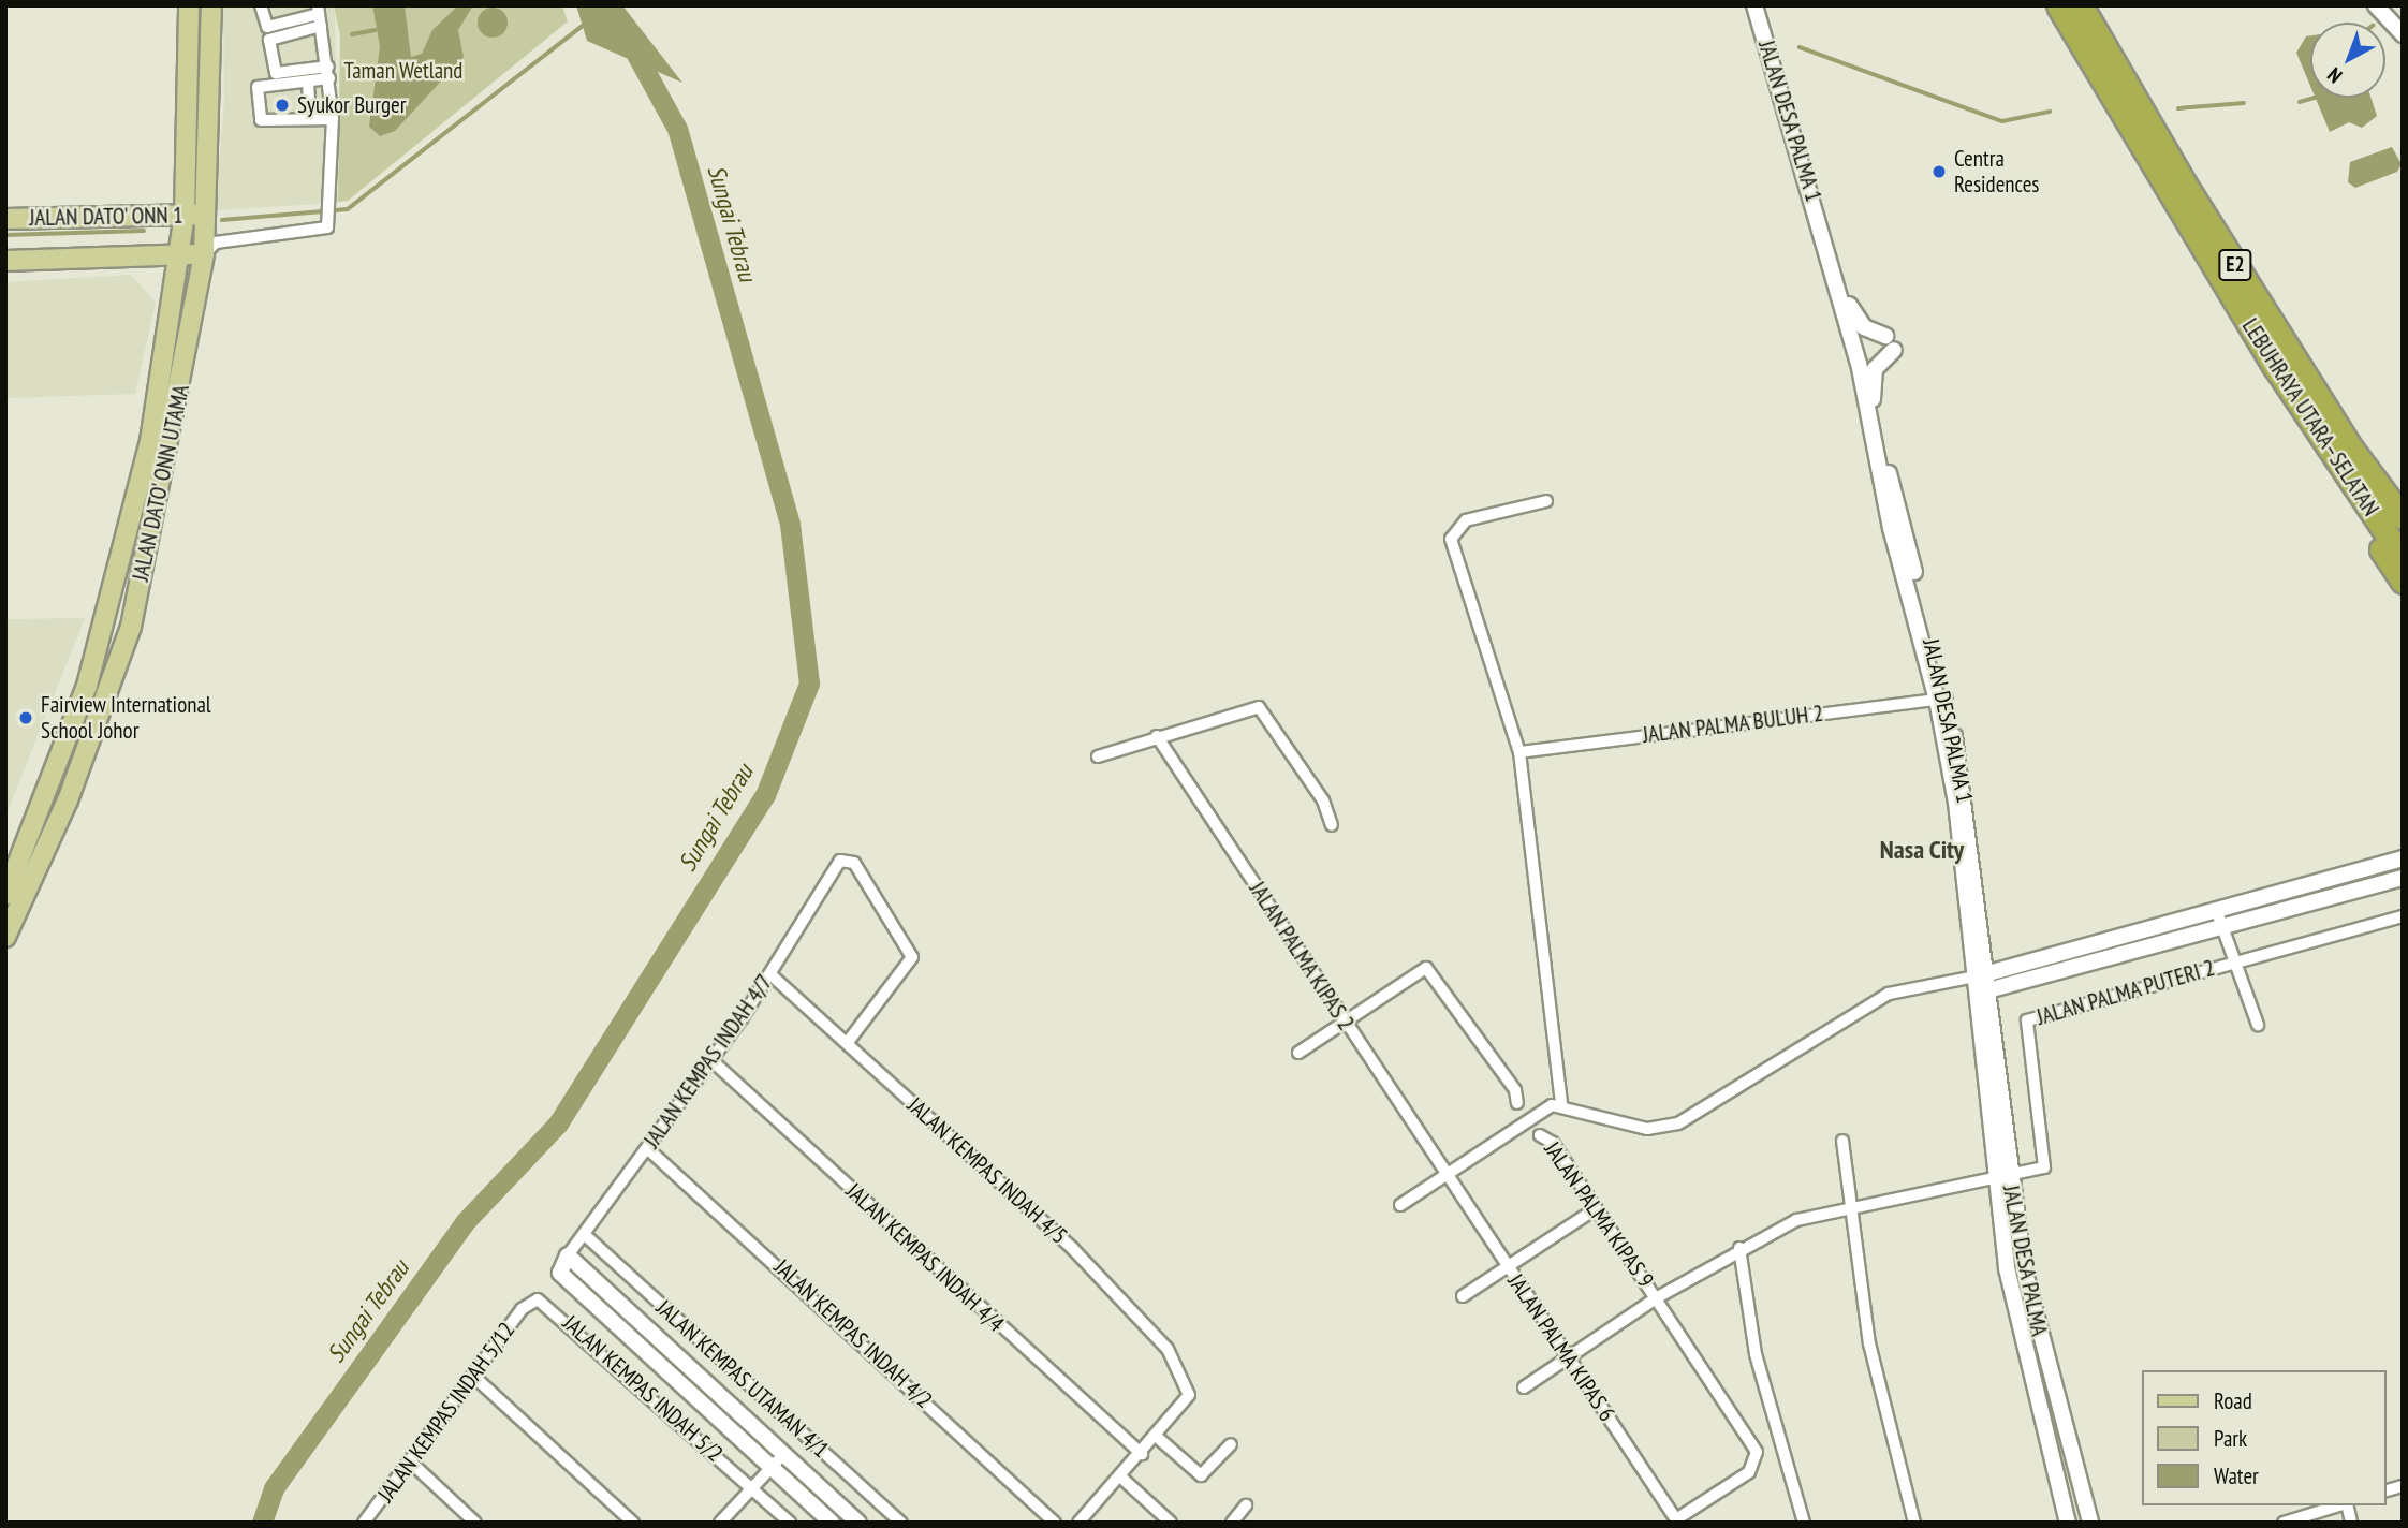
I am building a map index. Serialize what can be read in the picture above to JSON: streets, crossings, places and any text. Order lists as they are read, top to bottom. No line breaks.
{"streets":{"highway":["E2","LEBUHRAYA UTARA–SELATAN"],"main road":["JALAN DATO' ONN 1","JALAN DATO' ONN UTAMA"],"street":["JALAN DESA PALMA 1","JALAN PALMA BULUH 2","JALAN PALMA KIPAS 2","JALAN PALMA PUTERI 2","JALAN KEMPAS INDAH 4/7","JALAN KEMPAS INDAH 4/5","JALAN PALMA KIPAS 9","JALAN KEMPAS INDAH 4/4","JALAN DESA PALMA","JALAN KEMPAS INDAH 4/2","JALAN PALMA KIPAS 6","JALAN KEMPAS UTAMAN 4/1","JALAN KEMPAS INDAH 5/2","JALAN KEMPAS INDAH 5/12"]},"crossings":[["JALAN DESA PALMA 1","JALAN PALMA BULUH 2"],["JALAN DESA PALMA 1","JALAN DESA PALMA"],["JALAN DATO' ONN 1","JALAN DATO' ONN UTAMA"],["JALAN PALMA KIPAS 2","JALAN PALMA KIPAS 6"],["JALAN PALMA PUTERI 2","JALAN DESA PALMA"],["JALAN KEMPAS INDAH 4/7","JALAN KEMPAS INDAH 4/5"],["JALAN KEMPAS INDAH 4/7","JALAN KEMPAS INDAH 4/4"],["JALAN KEMPAS INDAH 4/7","JALAN KEMPAS INDAH 4/2"],["JALAN KEMPAS INDAH 4/7","JALAN KEMPAS UTAMAN 4/1"],["JALAN PALMA KIPAS 9","JALAN PALMA KIPAS 6"],["JALAN KEMPAS INDAH 5/2","JALAN KEMPAS INDAH 5/12"]],"districts":["Nasa City"],"water":["Sungai Tebrau"],"parks":["Taman Wetland"],"places":["Syukor Burger","Centra Residences","Fairview International School Johor"],"legend":["Road","Park","Water"],"north":"bottom left"}
